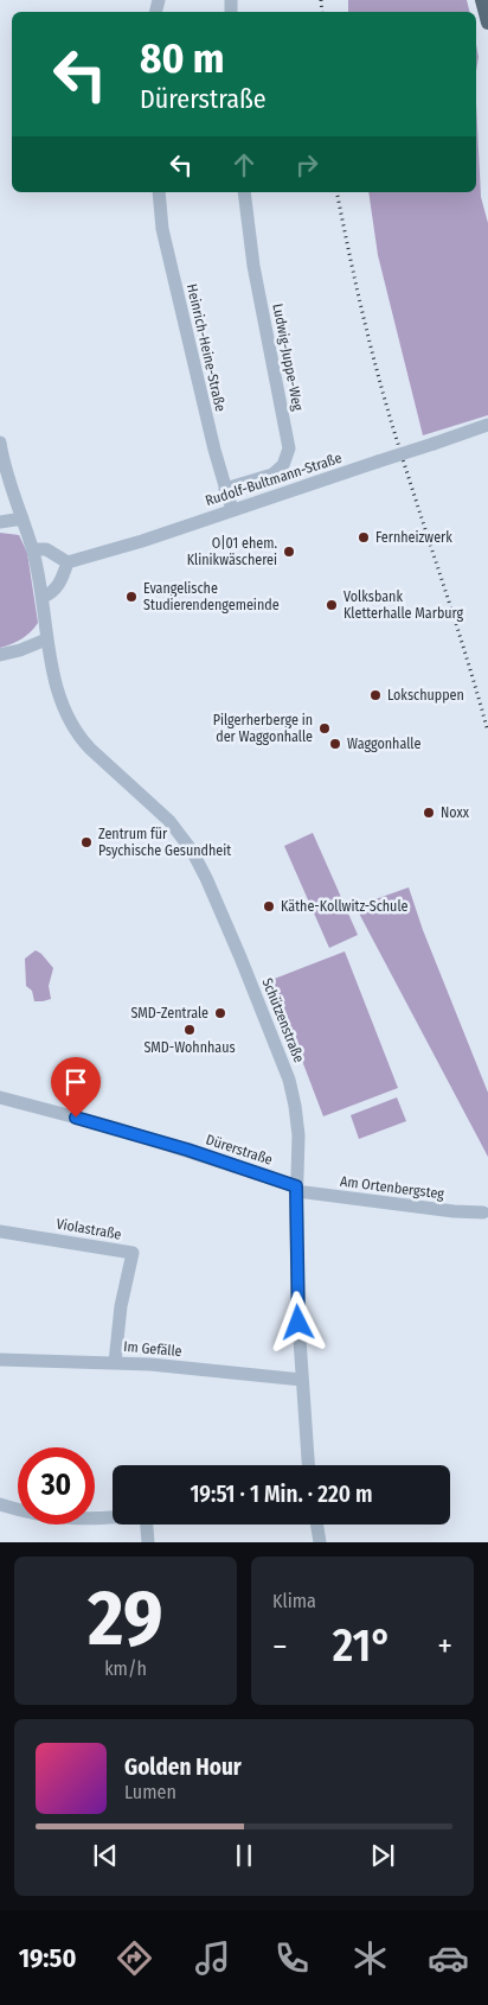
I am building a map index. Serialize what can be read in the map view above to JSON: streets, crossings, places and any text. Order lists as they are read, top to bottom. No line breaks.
{"streets":{"street":["Heinrich-Heine-Straße","Ludwig-Juppe-Weg","Rudolf-Bultmann-Straße","Schützenstraße","Dürerstraße","Am Ortenbergsteg","Violastraße","Im Gefälle"]},"crossings":[["Heinrich-Heine-Straße","Ludwig-Juppe-Weg"],["Heinrich-Heine-Straße","Rudolf-Bultmann-Straße"],["Schützenstraße","Dürerstraße"],["Schützenstraße","Am Ortenbergsteg"],["Schützenstraße","Im Gefälle"],["Dürerstraße","Am Ortenbergsteg"],["Violastraße","Im Gefälle"]],"places":["Fernheizwerk","O|01 ehem. Klinikwäscherei","Evangelische Studierendengemeinde","Volksbank Kletterhalle Marburg","Lokschuppen","Pilgerherberge in der Waggonhalle","Waggonhalle","Noxx","Zentrum für Psychische Gesundheit","Käthe-Kollwitz-Schule","SMD-Zentrale","SMD-Wohnhaus"],"page":{"turn":["80 m","Dürerstraße"],"limit":"30","trip":"19:51 · 1 Min. · 220 m","tile":[["29","km/h"],"Klima"],"heat":["−","21°","+"],"song":["Golden Hour","Lumen"],"tabs":"19:50"}}
